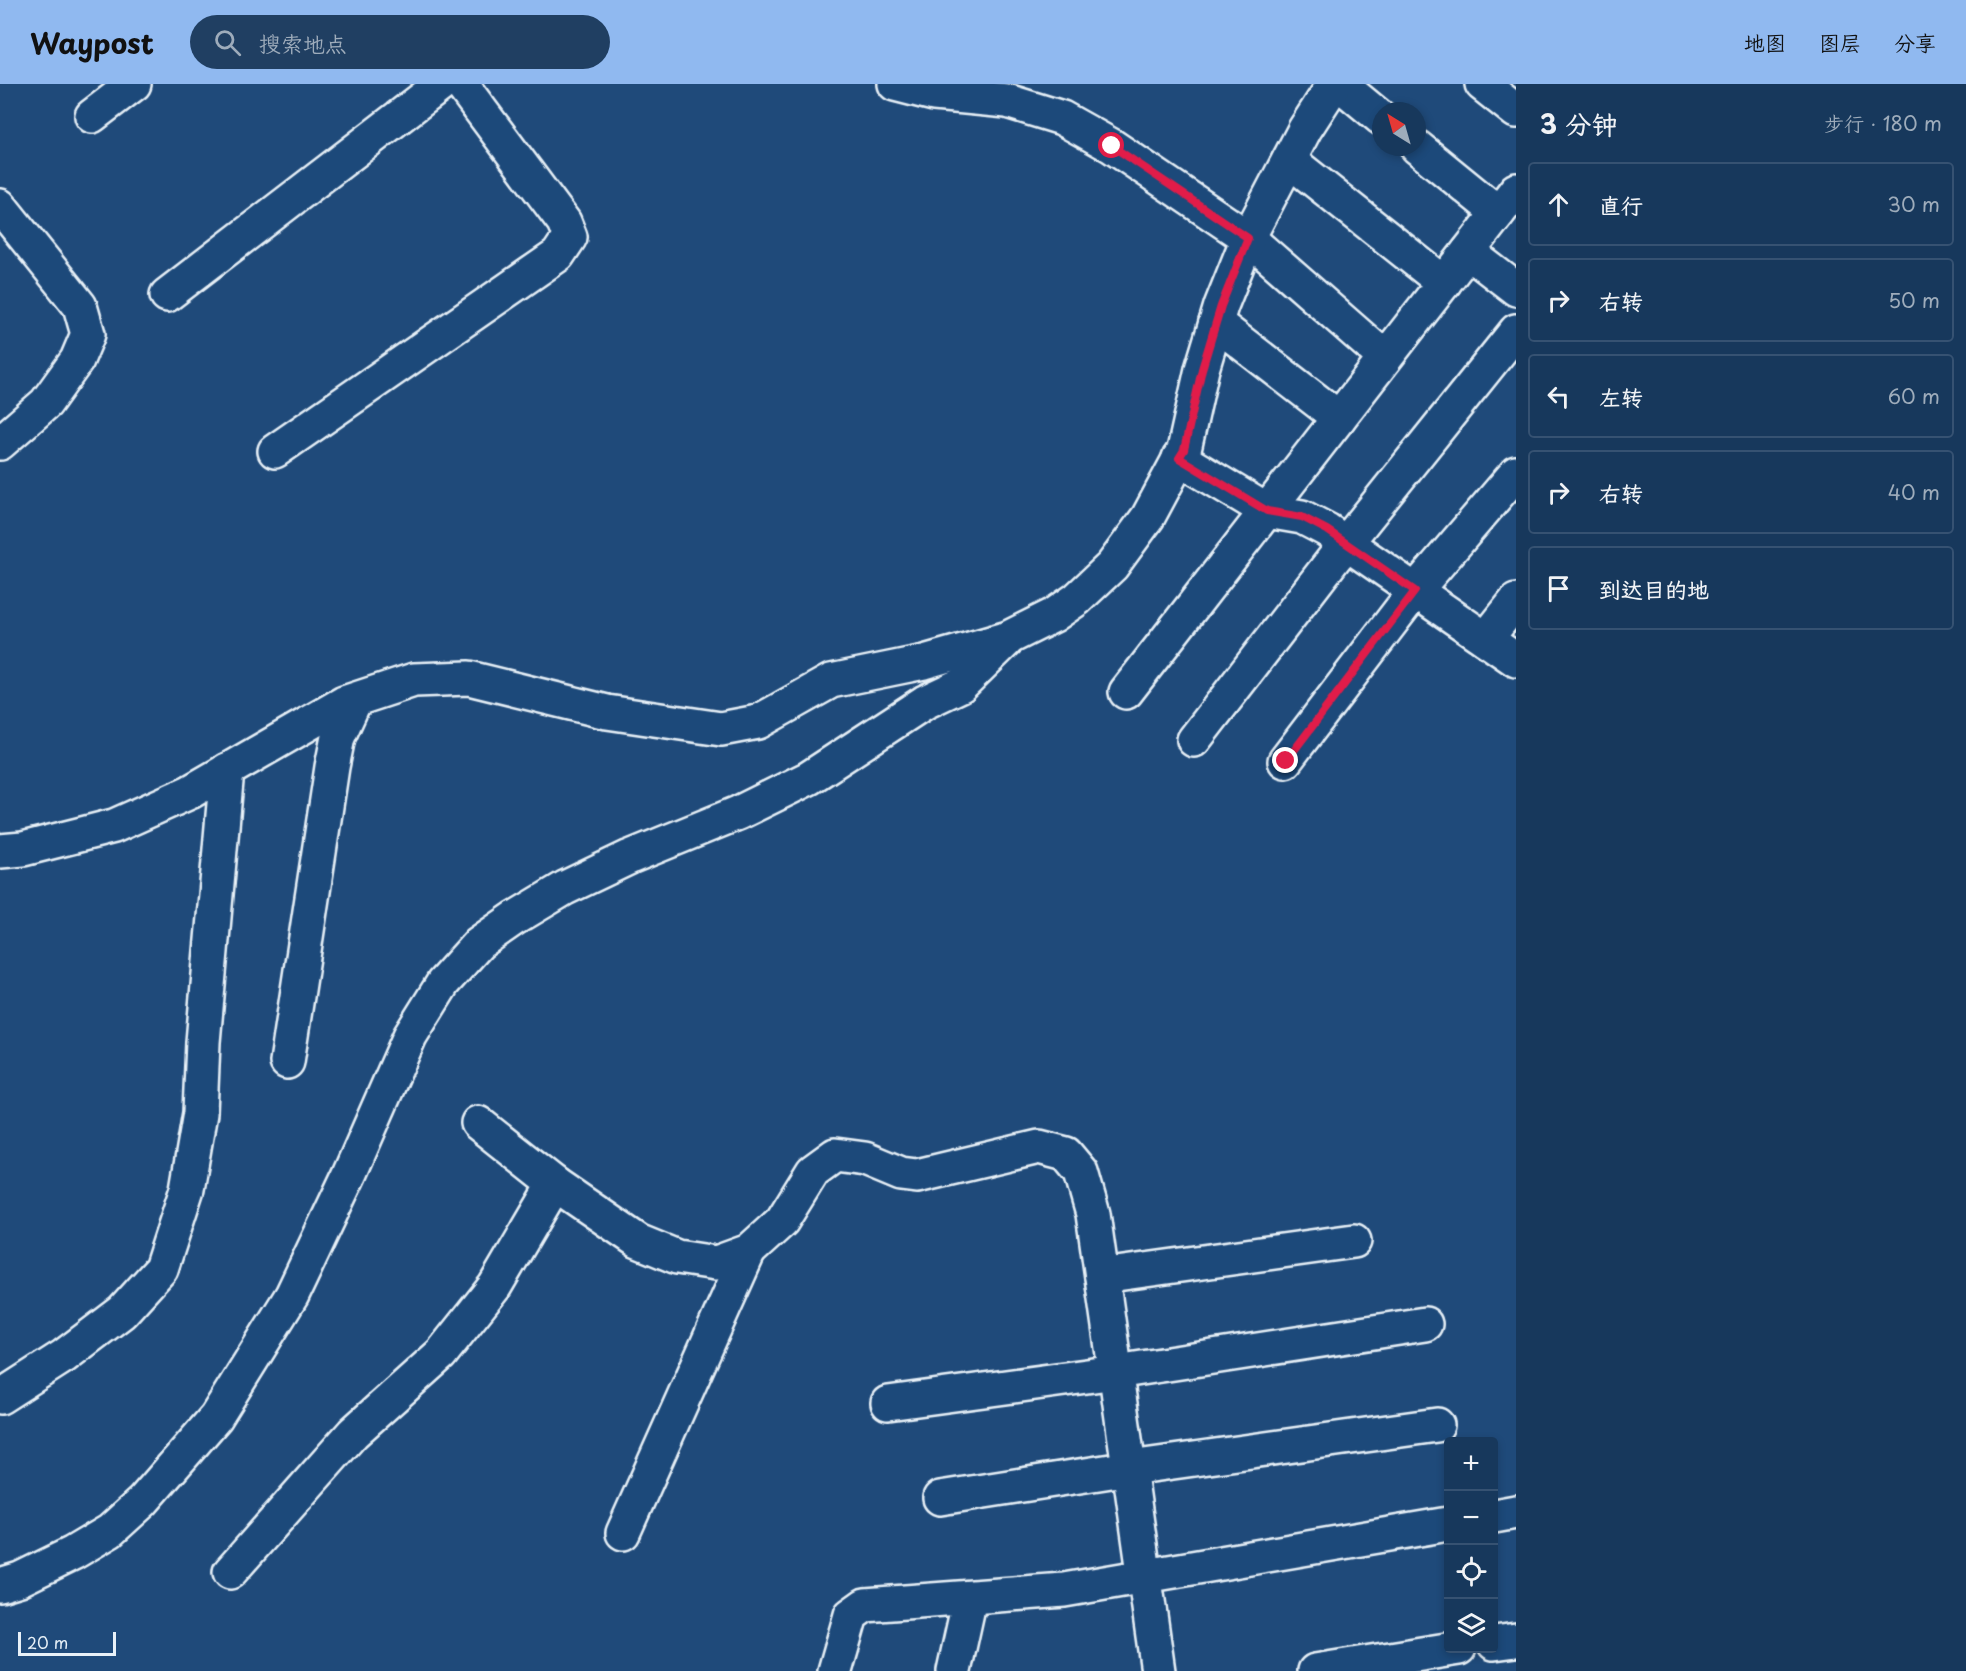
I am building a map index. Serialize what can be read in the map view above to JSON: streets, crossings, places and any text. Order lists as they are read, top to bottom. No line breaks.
{"scale_bar":"20 m","north":"top left","page":{"header":"Waypost","search":"搜索地点","nav":["地图","图层","分享"],"heading":["3 分钟","步行 · 180 m"],"list":[["直行","30 m"],["右转","50 m"],["左转","60 m"],["右转","40 m"],"到达目的地"],"map_buttons":["+","−"],"scale":"20 m"}}
